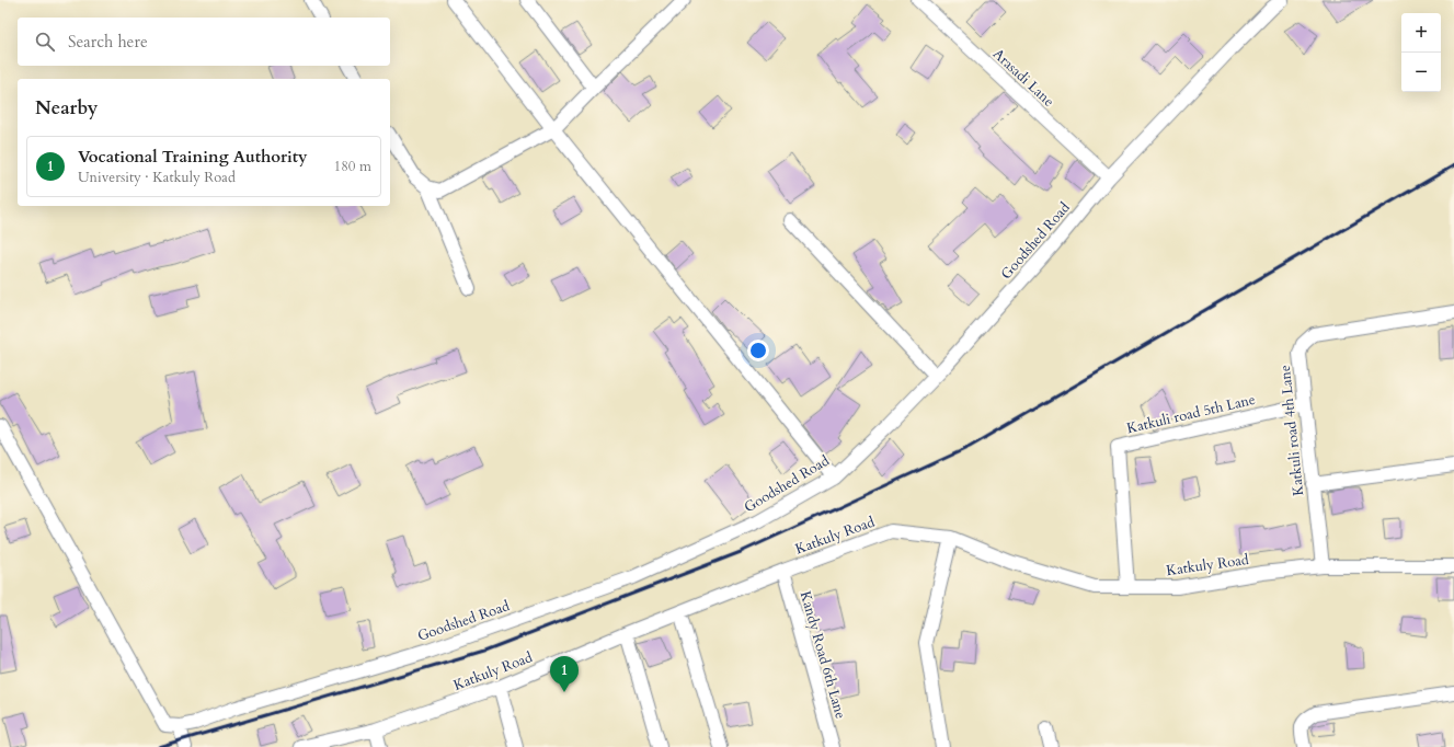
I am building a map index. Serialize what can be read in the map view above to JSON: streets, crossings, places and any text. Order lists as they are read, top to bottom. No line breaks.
{"streets":{"street":["Arasadi Lane","Goodshed Road","Katkuli road 5th Lane","Katkuli road 4th Lane","Katkuly Road","Kandy Road 6th Lane"]},"crossings":[["Arasadi Lane","Goodshed Road"],["Katkuli road 5th Lane","Katkuli road 4th Lane"],["Katkuli road 5th Lane","Katkuly Road"],["Katkuli road 4th Lane","Katkuly Road"],["Katkuly Road","Kandy Road 6th Lane"]],"page":{"map_buttons":["+","−"],"search":"Search here","heading":"Nearby","list":[{"mark":"1","name":"Vocational Training Authority","note":"University · Katkuly Road","value":"180 m"}],"pins":"1"}}
